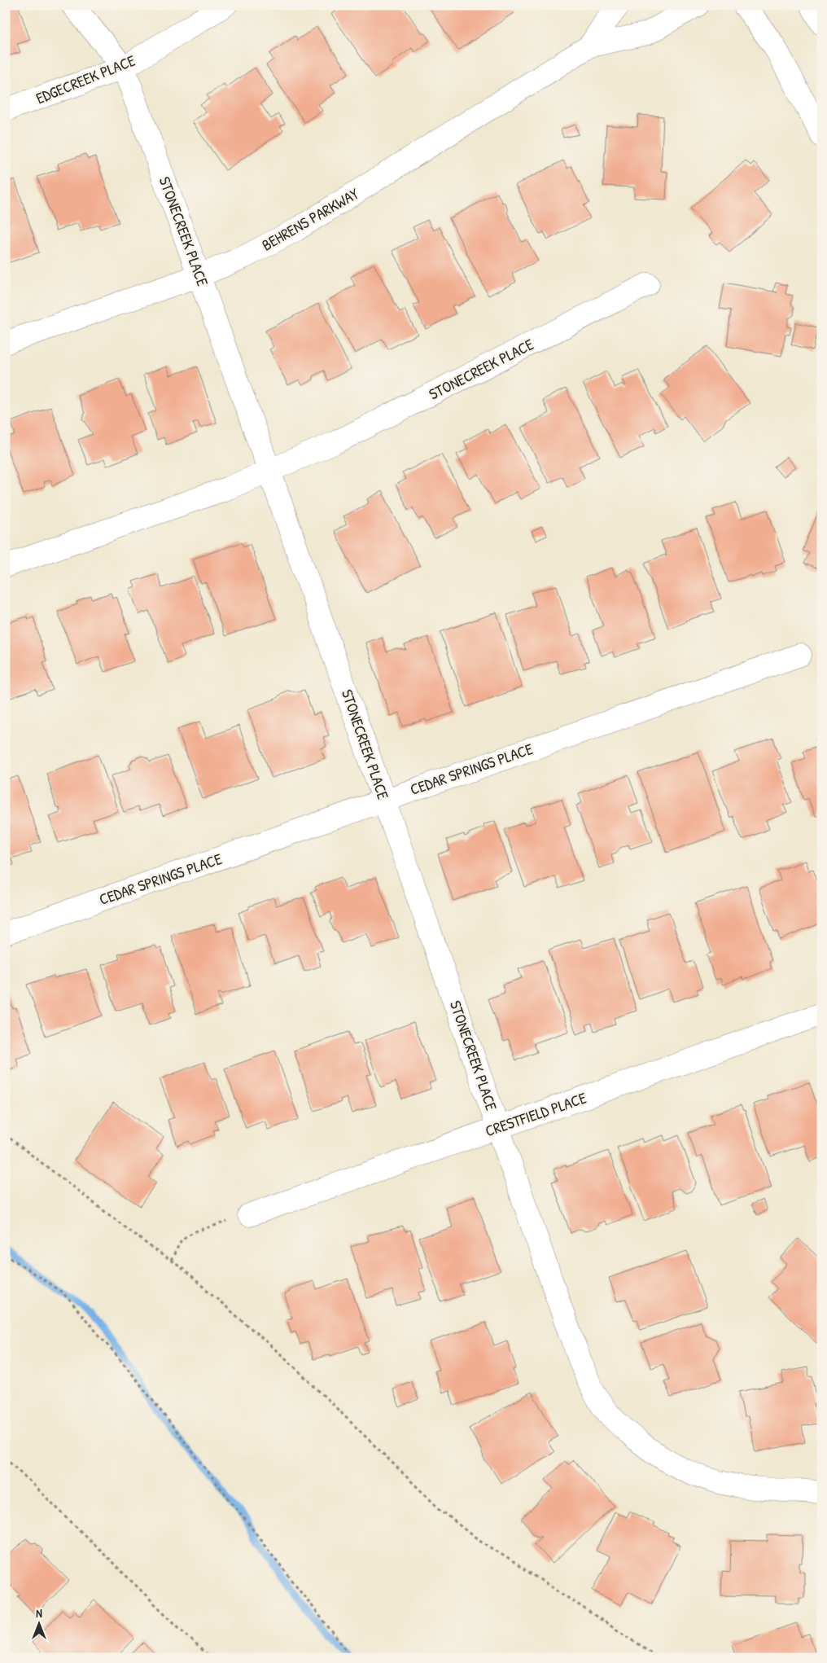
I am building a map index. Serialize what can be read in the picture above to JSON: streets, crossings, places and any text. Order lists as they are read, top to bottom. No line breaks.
{"streets":{"street":["EDGECREEK PLACE","BEHRENS PARKWAY","STONECREEK PLACE","CEDAR SPRINGS PLACE","CRESTFIELD PLACE"]},"crossings":[["EDGECREEK PLACE","STONECREEK PLACE"],["BEHRENS PARKWAY","STONECREEK PLACE"],["STONECREEK PLACE","CEDAR SPRINGS PLACE"],["STONECREEK PLACE","CRESTFIELD PLACE"]],"north":"top"}
